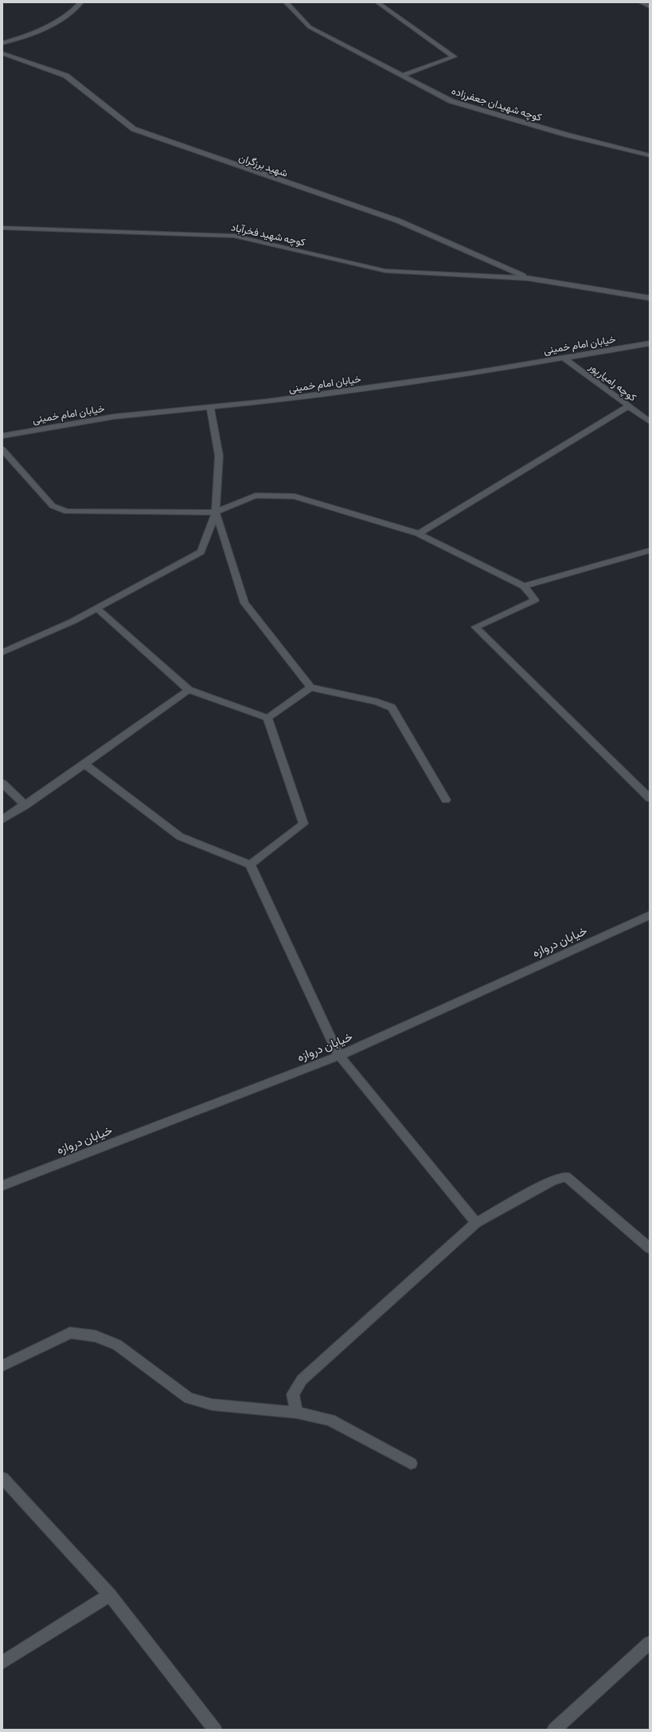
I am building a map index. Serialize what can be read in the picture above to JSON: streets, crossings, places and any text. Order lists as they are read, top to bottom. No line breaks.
{"streets":{"street":["کوچه شهیدان جعفرزاده","شهید برزگران","کوچه شهید فخرآباد","خیابان امام خمینی","کوچه رامیارپور","خیابان دروازه"]},"crossings":[["شهید برزگران","کوچه شهید فخرآباد"],["خیابان امام خمینی","کوچه رامیارپور"]]}
